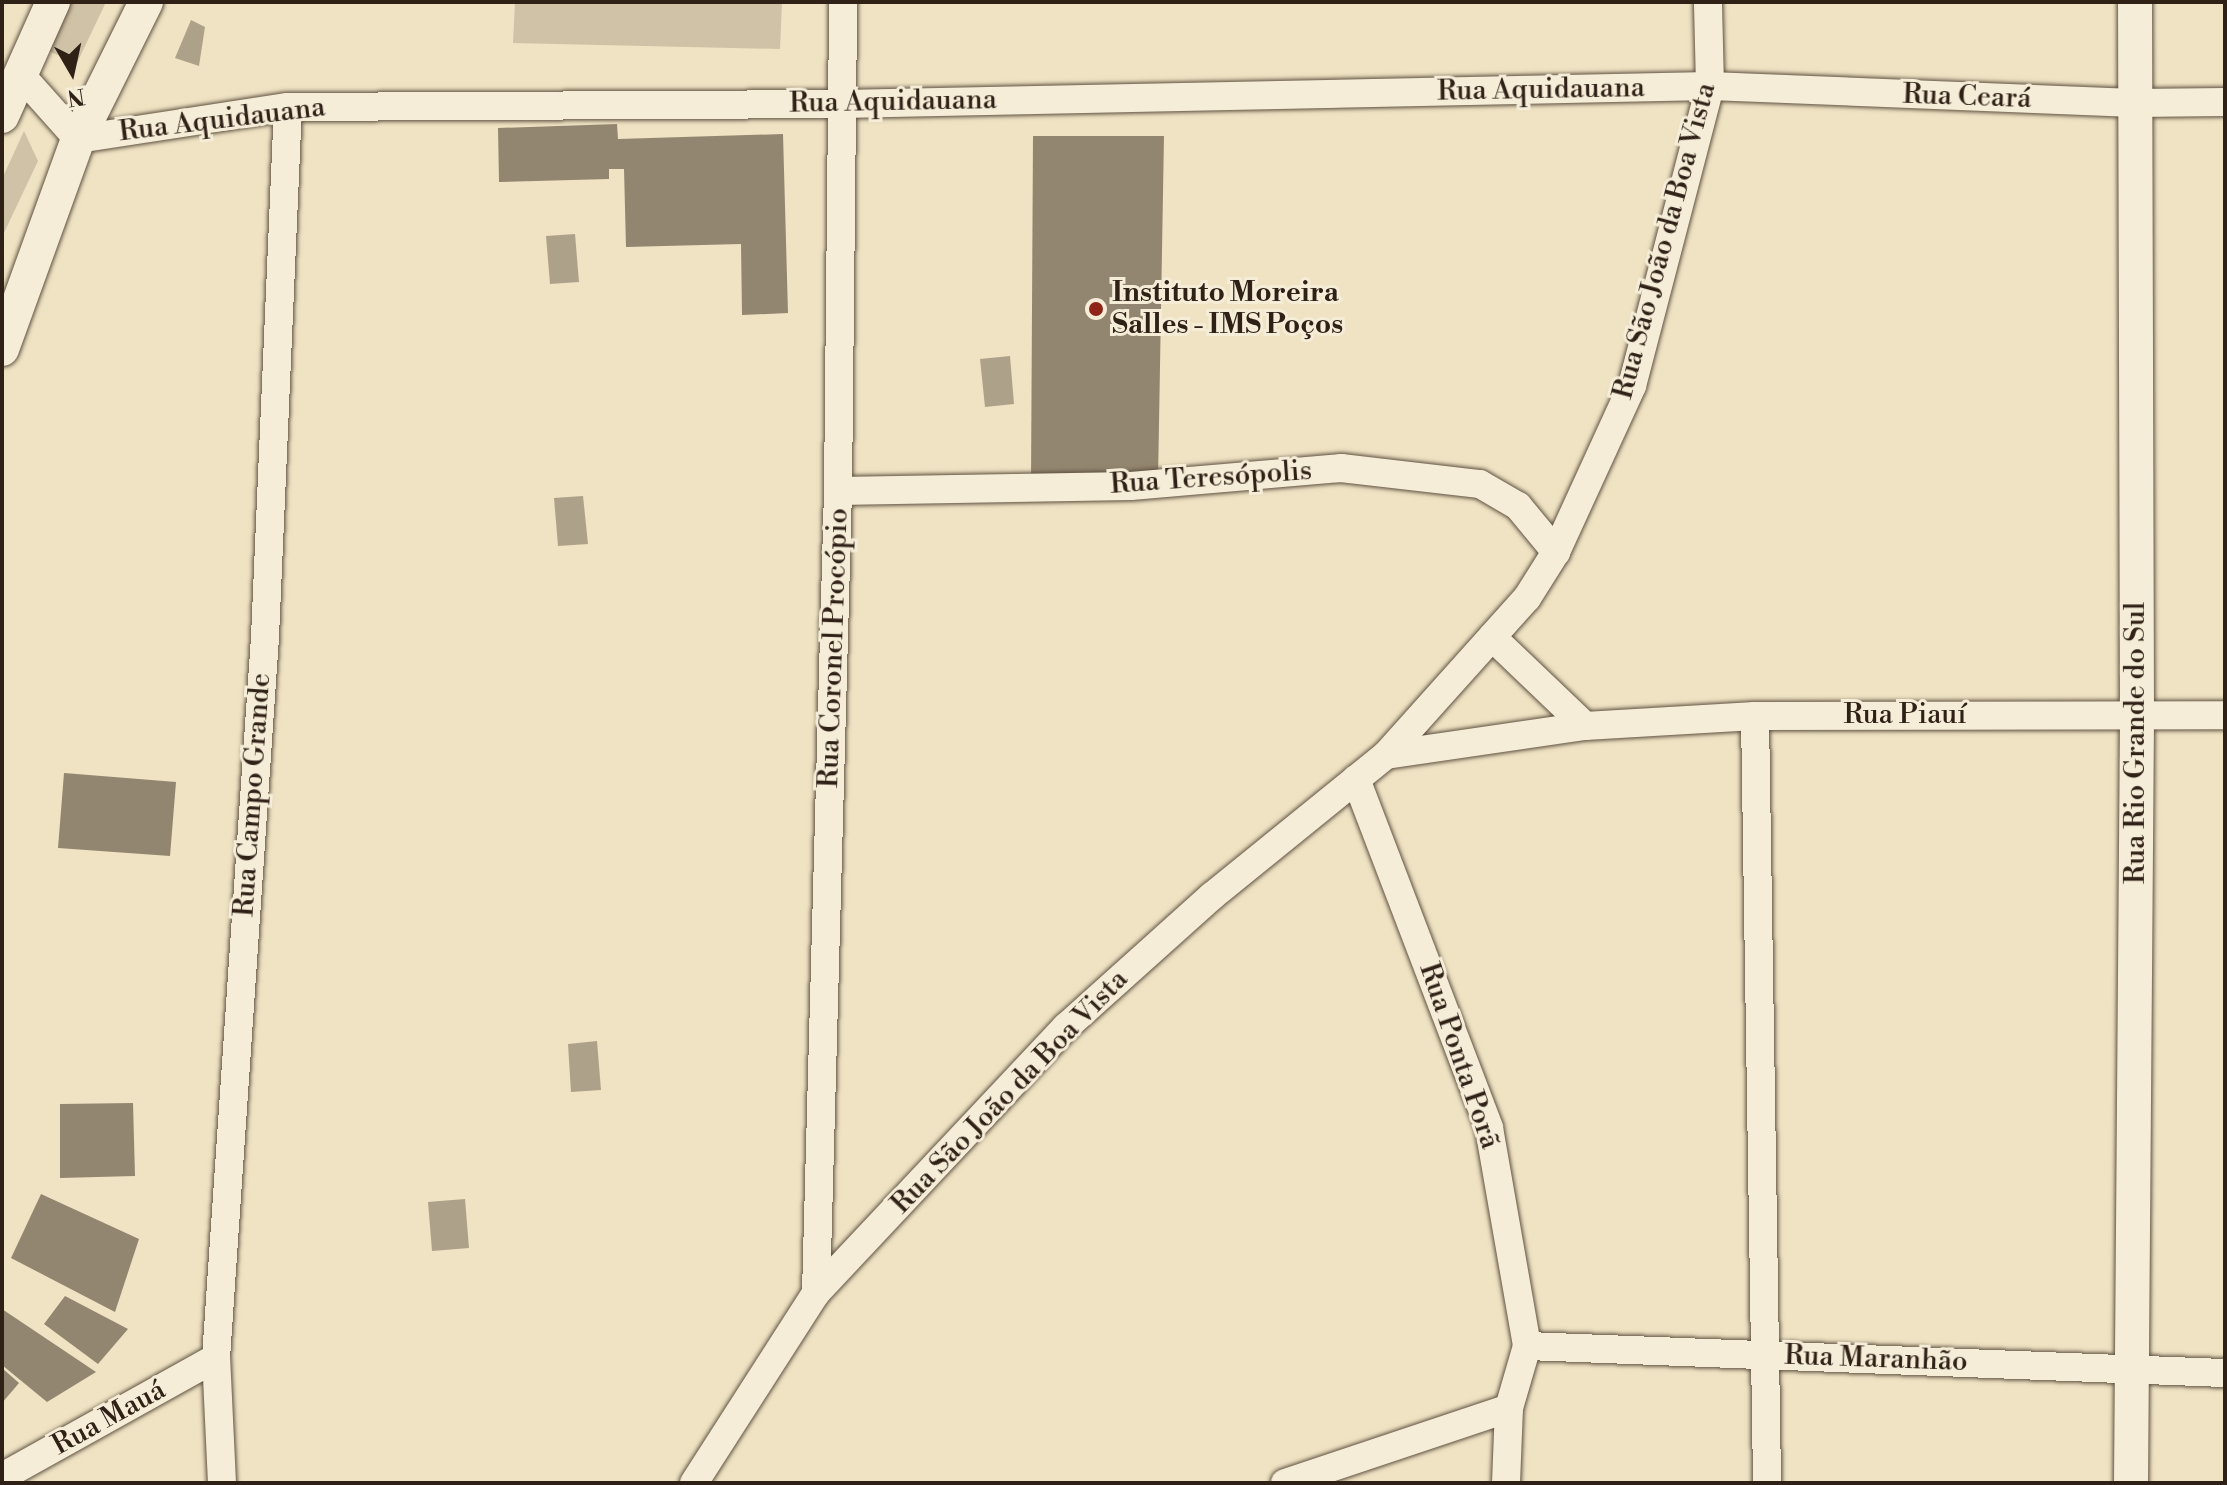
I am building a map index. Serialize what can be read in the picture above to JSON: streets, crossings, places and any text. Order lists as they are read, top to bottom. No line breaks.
{"streets":{"street":["Rua Aquidauana","Rua Ceará","Rua São João da Boa Vista","Rua Teresópolis","Rua Coronel Procópio","Rua Piauí","Rua Rio Grande do Sul","Rua Campo Grande","Rua Ponta Porã","Rua Maranhão","Rua Mauá"]},"crossings":[["Rua Aquidauana","Rua Ceará"],["Rua Aquidauana","Rua São João da Boa Vista"],["Rua Aquidauana","Rua Coronel Procópio"],["Rua Aquidauana","Rua Campo Grande"],["Rua Ceará","Rua São João da Boa Vista"],["Rua Ceará","Rua Rio Grande do Sul"],["Rua São João da Boa Vista","Rua Teresópolis"],["Rua São João da Boa Vista","Rua Coronel Procópio"],["Rua São João da Boa Vista","Rua Piauí"],["Rua São João da Boa Vista","Rua Ponta Porã"],["Rua Teresópolis","Rua Coronel Procópio"],["Rua Piauí","Rua Rio Grande do Sul"],["Rua Rio Grande do Sul","Rua Maranhão"],["Rua Campo Grande","Rua Mauá"],["Rua Ponta Porã","Rua Maranhão"]],"places":["Instituto Moreira Salles - IMS Poços"],"north":"bottom"}
